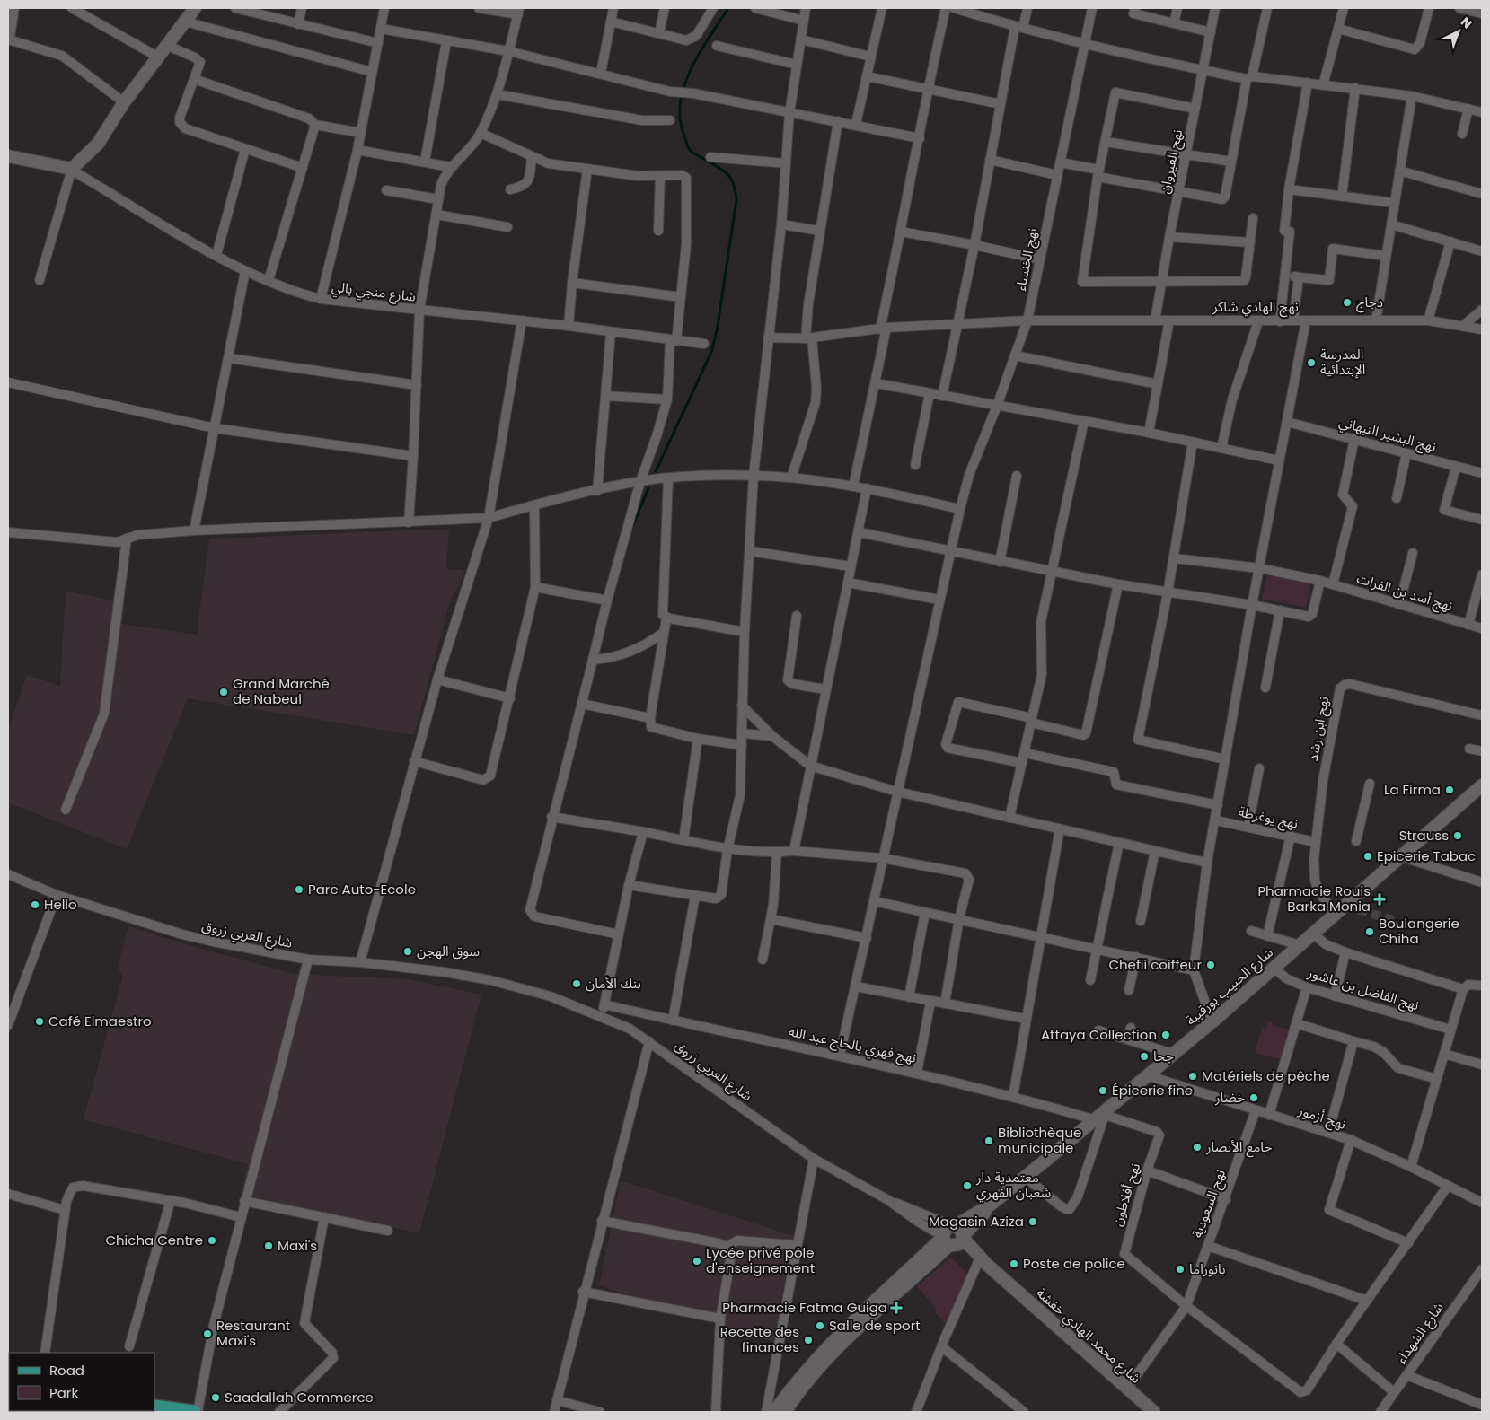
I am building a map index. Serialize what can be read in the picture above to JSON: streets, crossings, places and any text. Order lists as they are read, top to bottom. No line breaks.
{"streets":{"main road":["شارع الحبيب بورقيبة","شارع محمد الهادي خفشة"],"street":["نهج القيروان","نهج الخنساء","شارع منجي بالي","نهج الهادي شاكر","نهج البشير النبهاني","نهج أسد بن الفرات","نهج ابن رشد","نهج يوغرطة","شارع العربي زروق","نهج الفاضل بن عاشور","نهج فهري بالحاج عبد الله","نهج أزمور","نهج أفلاطون","نهج السعودية","شارع الشهداء"]},"crossings":[["نهج القيروان","نهج الهادي شاكر"],["نهج الخنساء","نهج الهادي شاكر"],["نهج الخنساء","نهج فهري بالحاج عبد الله"],["نهج ابن رشد","نهج يوغرطة"],["نهج ابن رشد","شارع الحبيب بورقيبة"],["شارع العربي زروق","شارع الحبيب بورقيبة"],["شارع العربي زروق","شارع محمد الهادي خفشة"],["شارع الحبيب بورقيبة","نهج الفاضل بن عاشور"],["شارع الحبيب بورقيبة","نهج فهري بالحاج عبد الله"],["شارع الحبيب بورقيبة","نهج أزمور"],["شارع الحبيب بورقيبة","شارع محمد الهادي خفشة"],["نهج أزمور","نهج السعودية"],["نهج أفلاطون","نهج السعودية"],["نهج السعودية","شارع محمد الهادي خفشة"]],"places":{"other":["دجاج","المدرسة الإبتدائية","Grand Marché de Nabeul","La Firma","Strauss","Epicerie Tabac","Parc Auto-Ecole","Hello","Boulangerie Chiha","سوق الهجن","Chefii coiffeur","بنك الأمان","Café Elmaestro","Attaya Collection","جحا","Matériels de pêche","Épicerie fine","خضار","Bibliothèque municipale","جامع الأنصار","معتمدية دار شعبان الفهري","Magasin Aziza","Chicha Centre","Maxi's","Lycée privé pôle d'enseignement","Poste de police","بانوراما","Salle de sport","Restaurant Maxi's","Recette des finances","Saadallah Commerce"],"health":["Pharmacie Rouis Barka Monia","Pharmacie Fatma Guiga"]},"legend":["Road","Park"],"north":"top right"}
